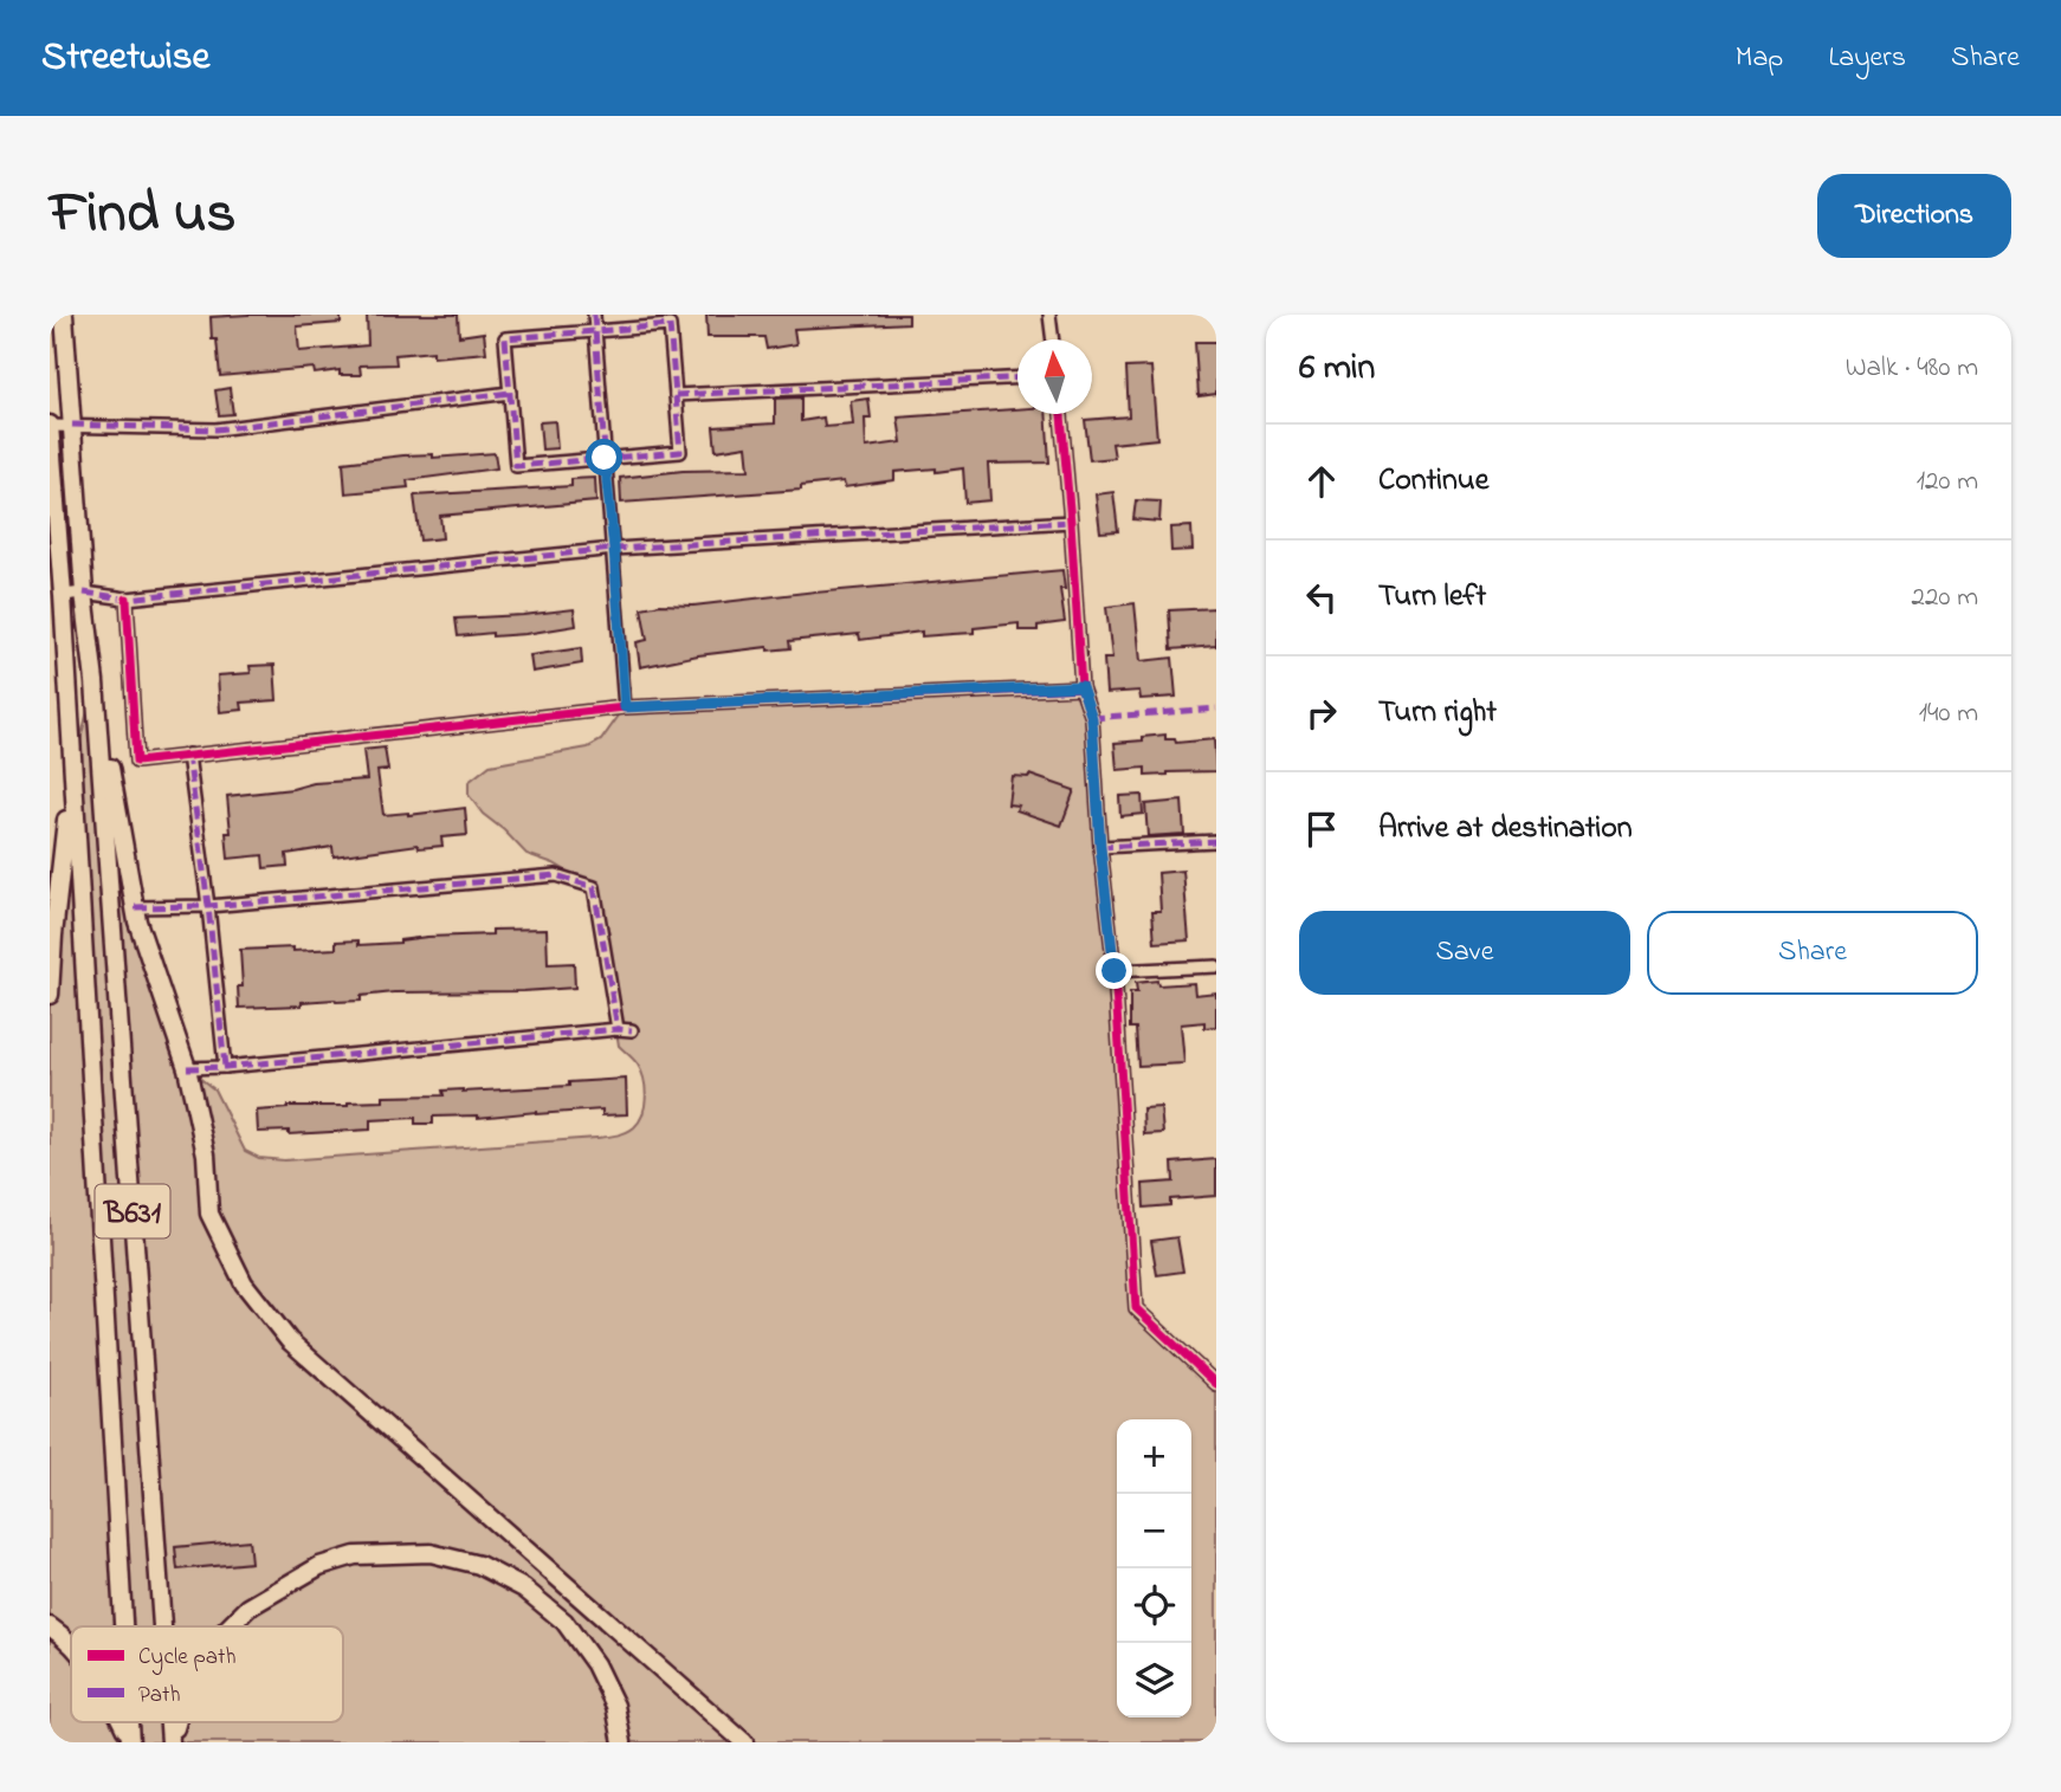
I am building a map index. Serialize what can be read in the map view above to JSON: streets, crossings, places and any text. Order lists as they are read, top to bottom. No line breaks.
{"streets":{"main road":["B631"]},"legend":["Cycle path","Path"],"north":"top","page":{"header":"Streetwise","nav":["Map","Layers","Share"],"title":"Find us","buttons":["Directions",["Save","Share"]],"heading":["6 min","Walk · 480 m"],"list":[["Continue","120 m"],["Turn left","220 m"],["Turn right","140 m"],"Arrive at destination"],"map_buttons":["+","−"]}}
